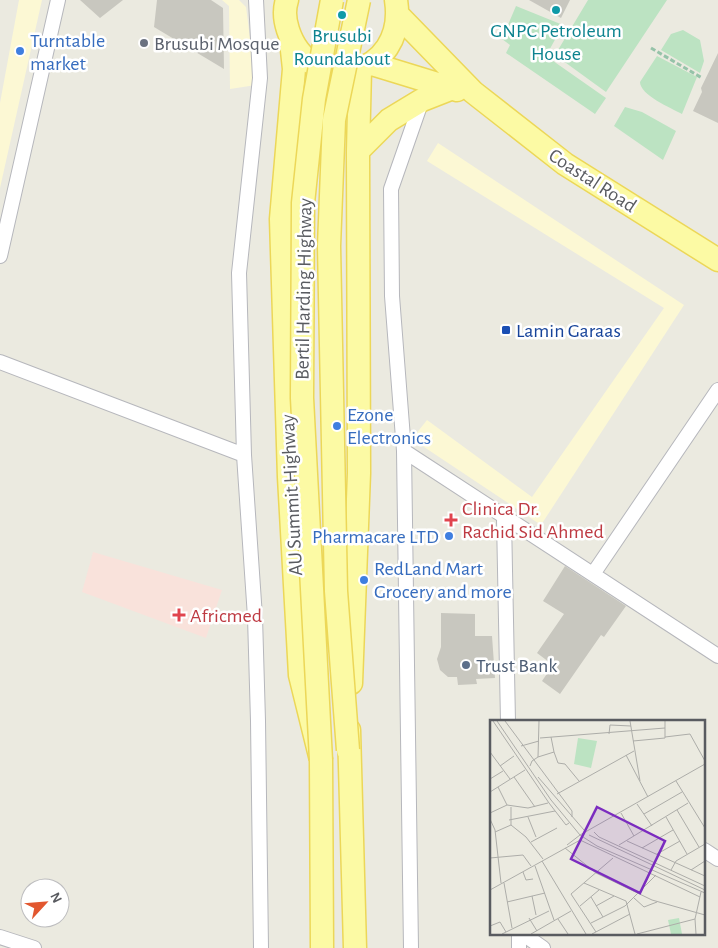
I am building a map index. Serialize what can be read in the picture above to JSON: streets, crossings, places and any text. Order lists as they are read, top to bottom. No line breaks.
{"streets":{"main road":["Coastal Road","Bertil Harding Highway","AU Summit Highway"]},"crossings":[["Bertil Harding Highway","AU Summit Highway"]],"places":{"other":["GNPC Petroleum House","Brusubi Roundabout","Brusubi Mosque","Turntable market","Ezone Electronics","Pharmacare LTD","RedLand Mart Grocery and more","Trust Bank"],"transit":["Lamin Garaas"],"health":["Clinica Dr. Rachid Sid Ahmed","Africmed"]},"north":"top right"}
